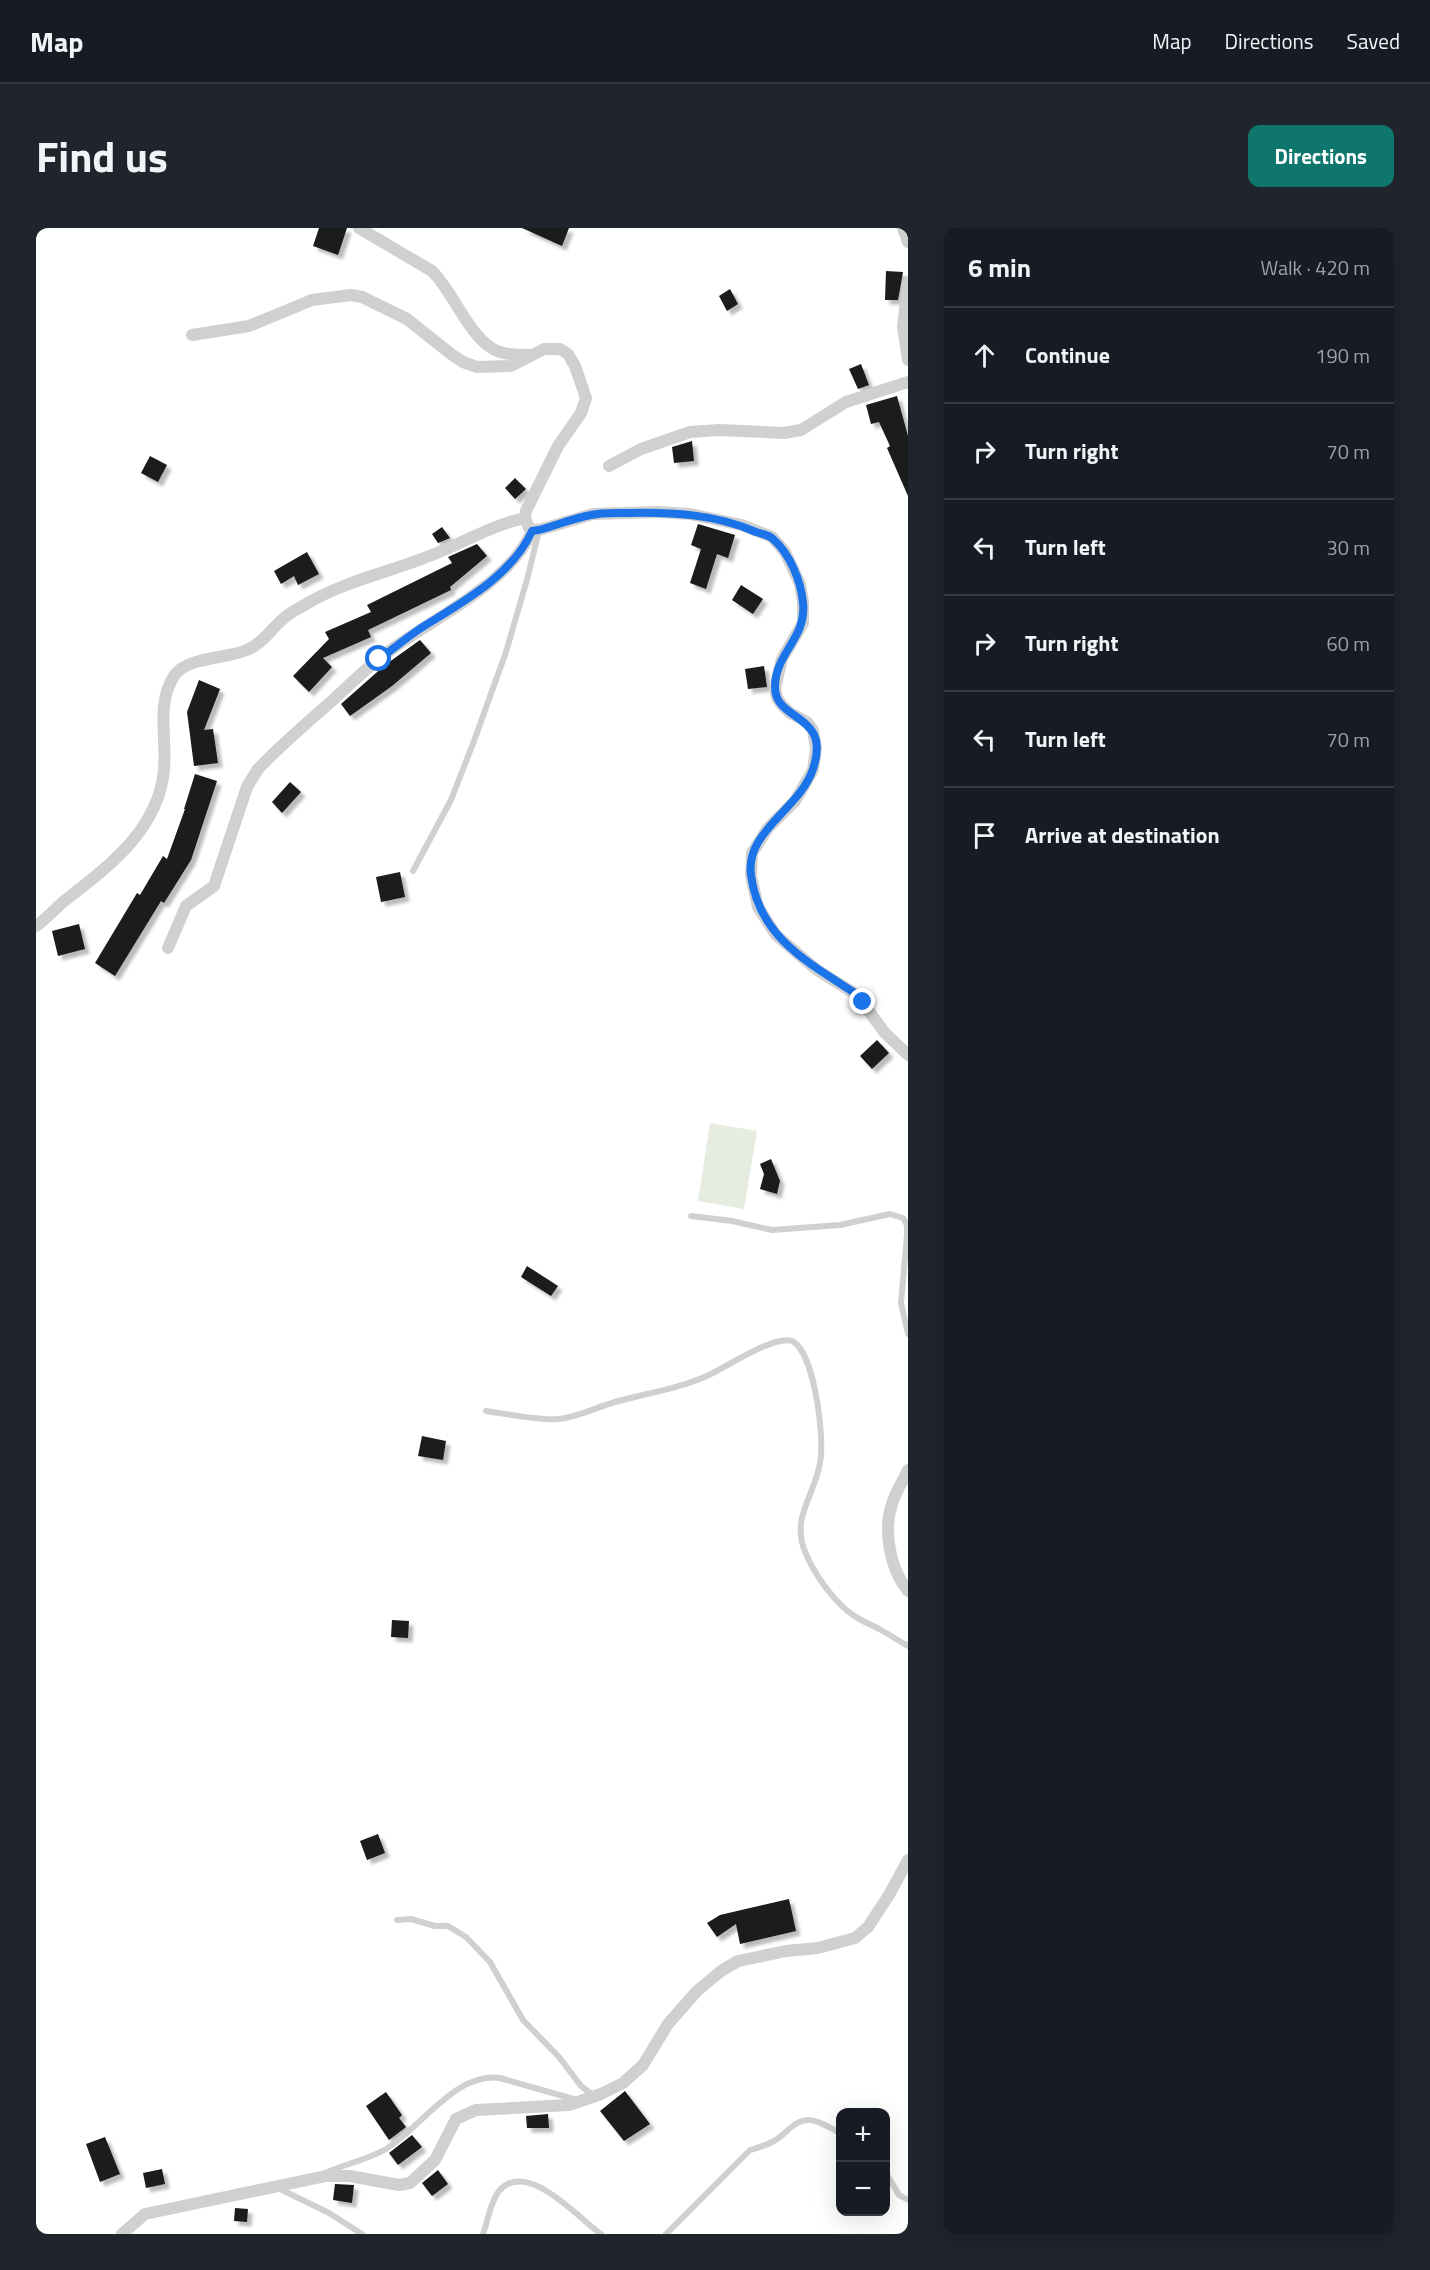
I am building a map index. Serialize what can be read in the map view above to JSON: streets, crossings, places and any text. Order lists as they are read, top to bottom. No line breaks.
{"page":{"header":"Map","nav":["Map","Directions","Saved"],"title":"Find us","buttons":"Directions","heading":["6 min","Walk · 420 m"],"list":[["Continue","190 m"],["Turn right","70 m"],["Turn left","30 m"],["Turn right","60 m"],["Turn left","70 m"],"Arrive at destination"],"map_buttons":["+","−"]}}
